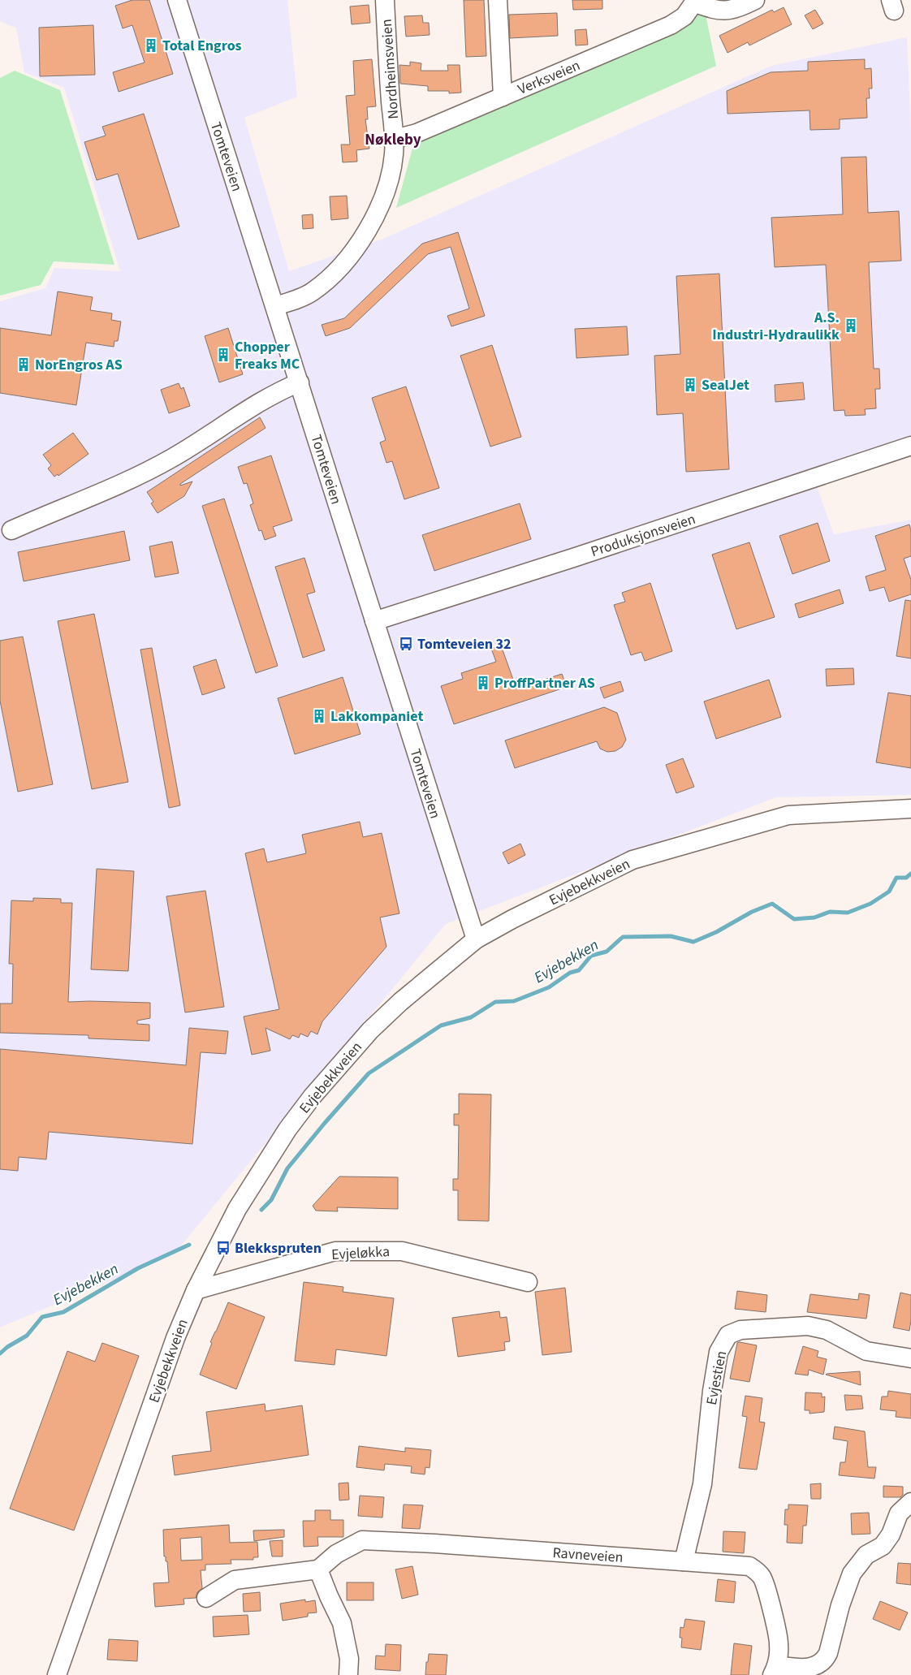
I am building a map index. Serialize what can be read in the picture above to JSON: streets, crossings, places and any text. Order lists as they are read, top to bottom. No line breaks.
{"streets":{"street":["Nordheimsveien","Verksveien","Tomteveien","Produksjonsveien","Evjebekkveien","Evjeløkka","Evjestien","Ravneveien"]},"crossings":[["Nordheimsveien","Verksveien"],["Nordheimsveien","Tomteveien"],["Tomteveien","Produksjonsveien"],["Tomteveien","Evjebekkveien"],["Evjebekkveien","Evjeløkka"],["Evjestien","Ravneveien"]],"districts":["Nøkleby"],"water":["Evjebekken"],"places":{"building":["Total Engros","A.S. Industri-Hydraulikk","Chopper Freaks MC","NorEngros AS","SealJet","ProffPartner AS","Lakkompaniet"],"bus stop":["Tomteveien 32","Blekkspruten"]}}
